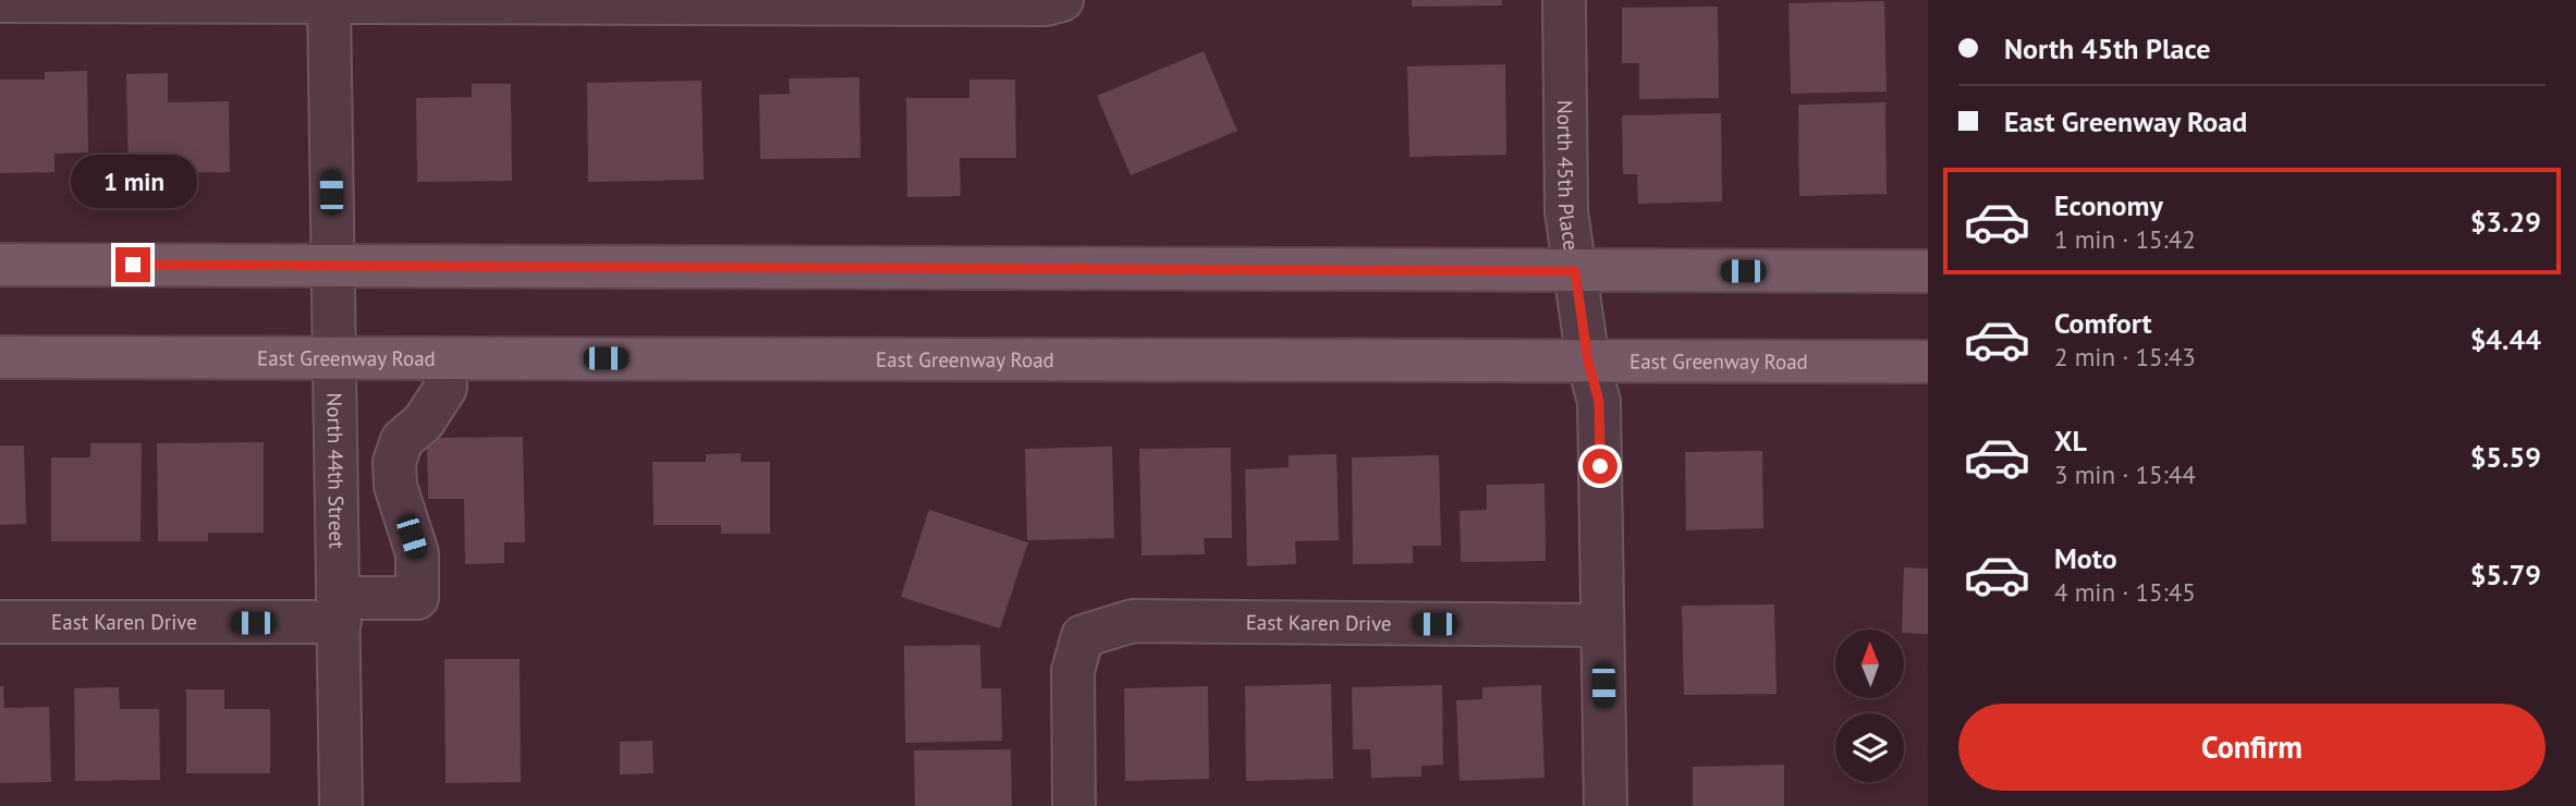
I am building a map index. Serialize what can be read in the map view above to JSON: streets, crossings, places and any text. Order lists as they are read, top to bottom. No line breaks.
{"streets":{"main road":["East Greenway Road"],"street":["North 45th Place","North 44th Street","East Karen Drive"]},"crossings":[["North 45th Place","East Greenway Road"],["North 45th Place","East Karen Drive"],["East Greenway Road","North 44th Street"],["East Greenway Road","East Karen Drive"],["North 44th Street","East Karen Drive"]],"north":"top","page":{"banner":["North 45th Place","East Greenway Road"],"bubble":"1 min","list":[{"name":"Economy","note":"1 min · 15:42","value":"$3.29"},{"name":"Comfort","note":"2 min · 15:43","value":"$4.44"},{"name":"XL","note":"3 min · 15:44","value":"$5.59"},{"name":"Moto","note":"4 min · 15:45","value":"$5.79"}],"buttons":"Confirm"}}
